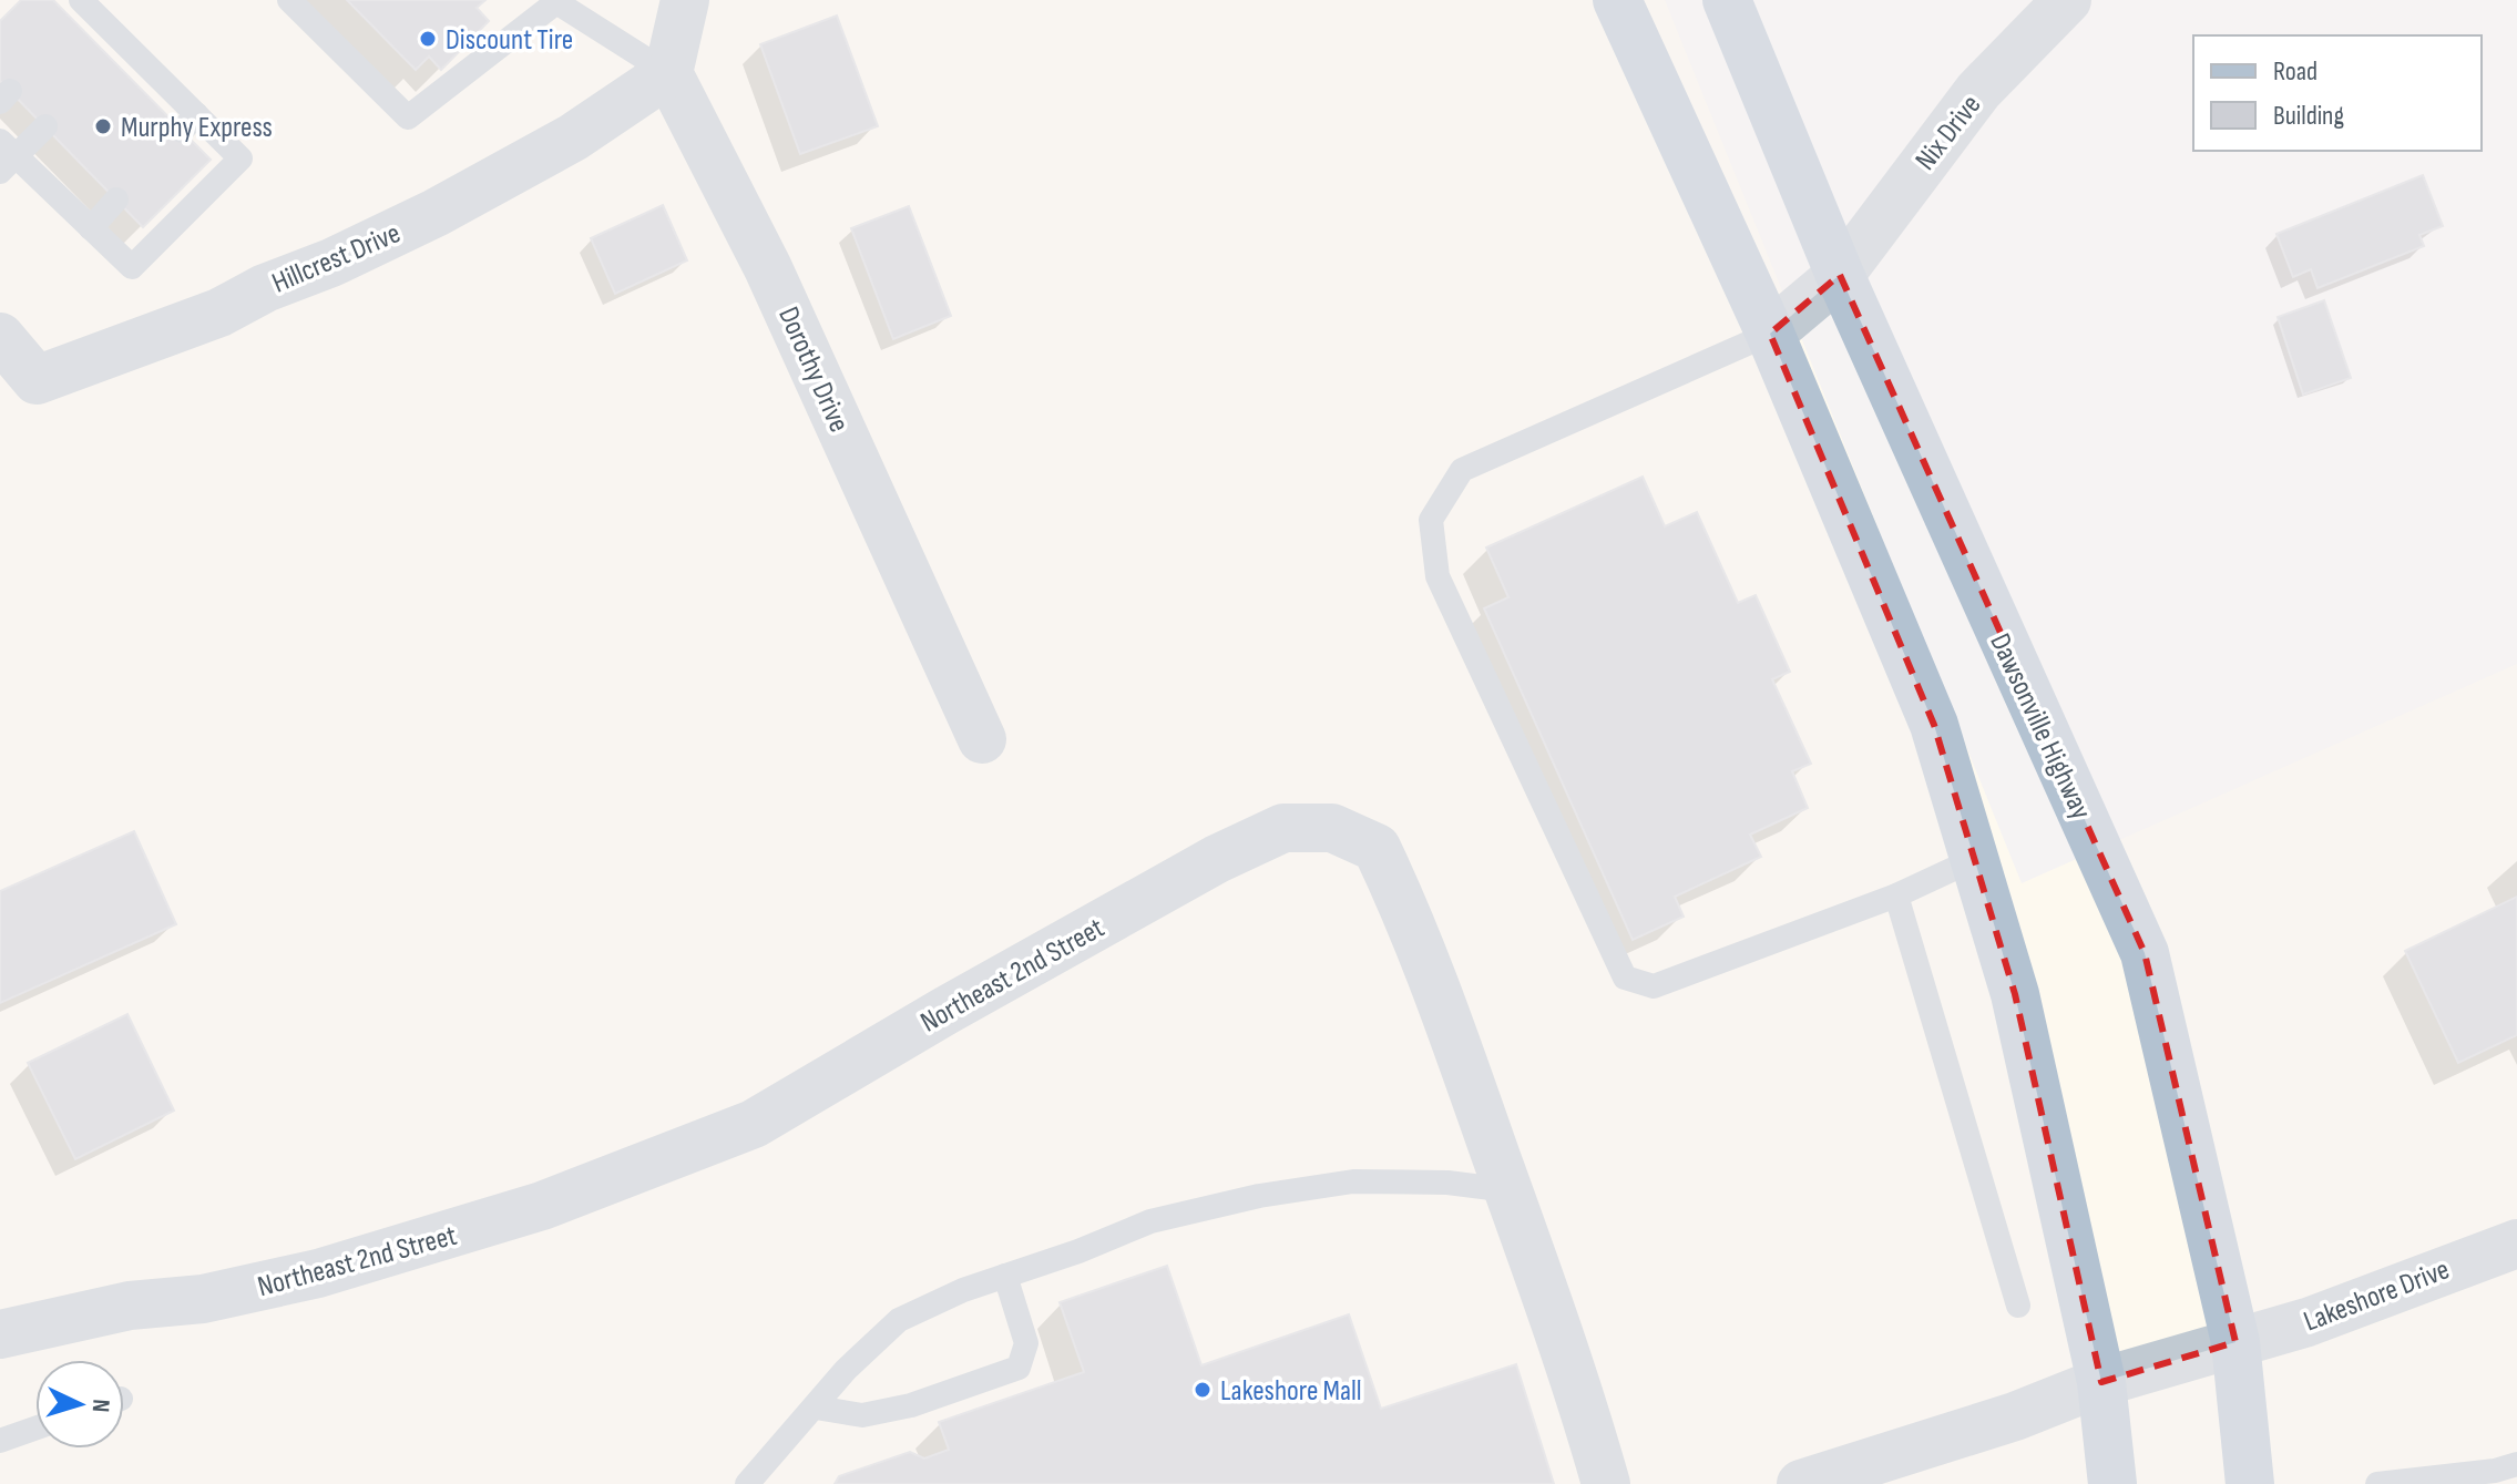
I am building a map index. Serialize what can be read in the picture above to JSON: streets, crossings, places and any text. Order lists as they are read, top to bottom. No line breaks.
{"streets":{"main road":["Dawsonville Highway"],"street":["Nix Drive","Hillcrest Drive","Dorothy Drive","Northeast 2nd Street","Lakeshore Drive"]},"crossings":[["Nix Drive","Dawsonville Highway"],["Hillcrest Drive","Dorothy Drive"],["Dawsonville Highway","Lakeshore Drive"]],"places":["Discount Tire","Murphy Express","Lakeshore Mall"],"legend":["Road","Building"],"north":"right"}
